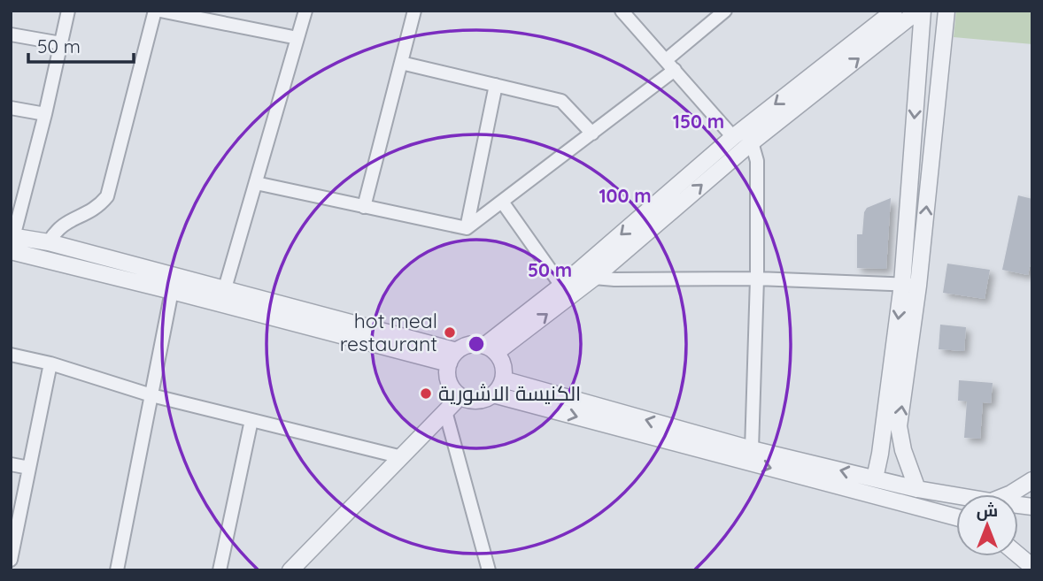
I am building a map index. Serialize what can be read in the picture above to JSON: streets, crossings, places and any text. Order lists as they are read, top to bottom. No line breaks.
{"places":["hot meal restaurant","الكنيسة الاشورية"],"scale_bar":"50 m","north":"top","rings":["150 m","100 m","50 m"]}
